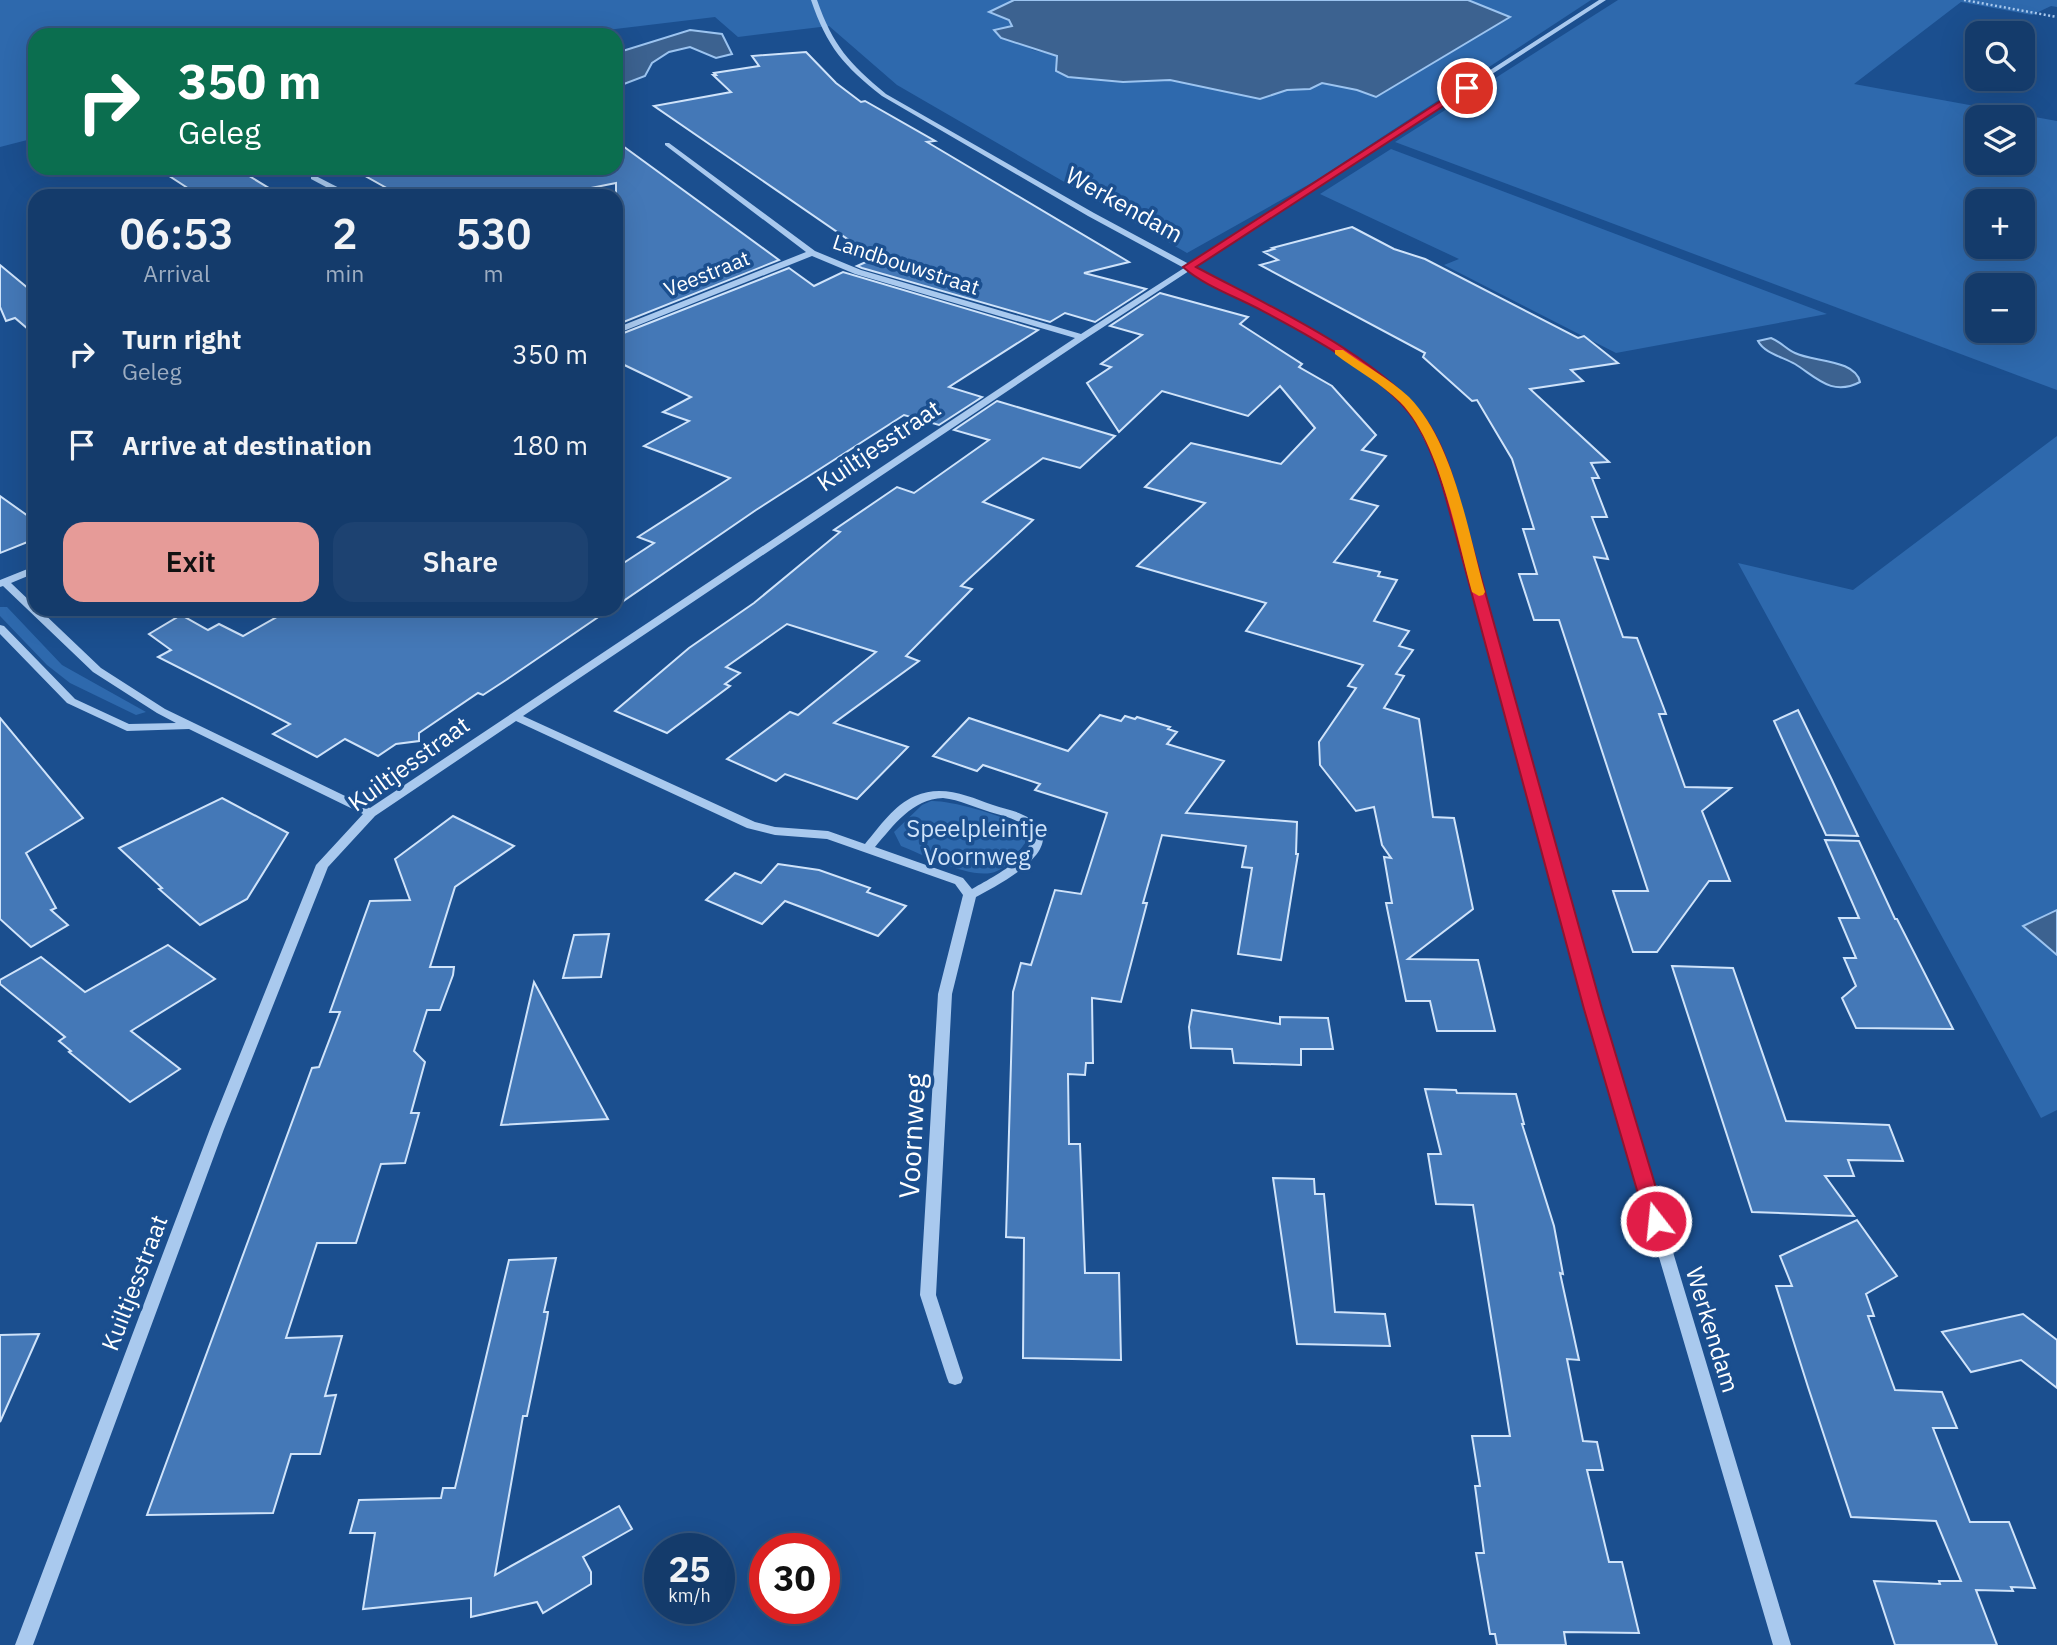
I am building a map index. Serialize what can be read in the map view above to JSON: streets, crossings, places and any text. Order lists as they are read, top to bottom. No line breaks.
{"streets":{"street":["Werkendam","Landbouwstraat","Veestraat","Kuiltjesstraat","Voornweg"]},"crossings":[["Werkendam","Kuiltjesstraat"],["Landbouwstraat","Veestraat"],["Landbouwstraat","Kuiltjesstraat"]],"parks":["Speelpleintje Voornweg"],"page":{"map_buttons":["+","−"],"turn":["350 m","Geleg"],"eta":["06:53","Arrival","2","min","530","m"],"list":[{"name":"Turn right","note":"Geleg","value":"350 m"},{"name":"Arrive at destination","value":"180 m"}],"buttons":["Exit","Share"],"speed":"25 km/h","limit":"30"}}
